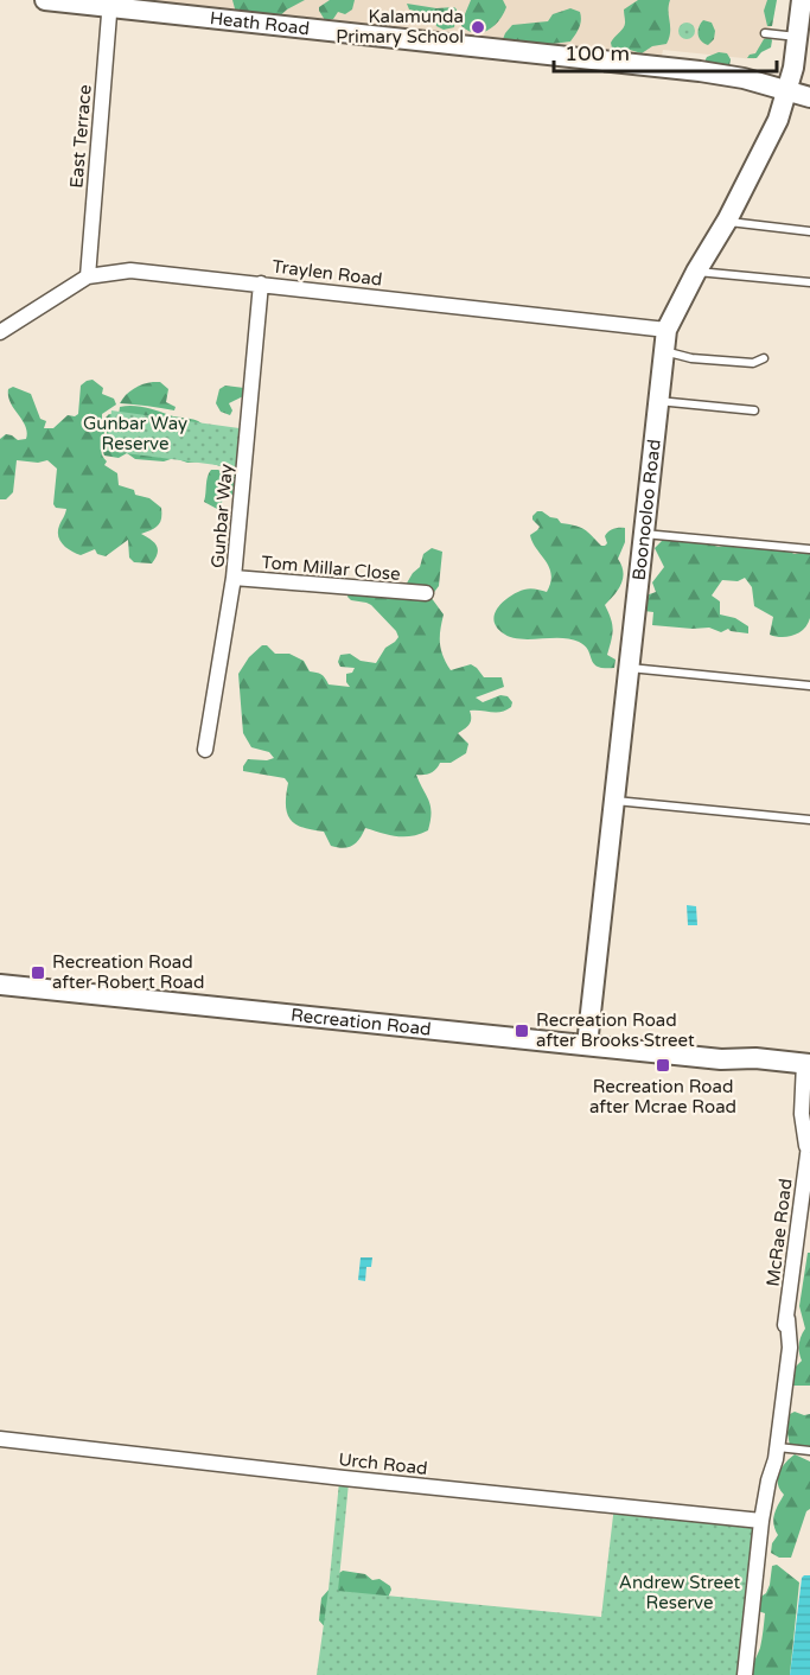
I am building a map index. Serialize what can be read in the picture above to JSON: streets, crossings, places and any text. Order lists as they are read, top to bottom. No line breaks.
{"streets":{"street":["Heath Road","East Terrace","Traylen Road","Boonooloo Road","Gunbar Way","Tom Millar Close","Recreation Road","McRae Road","Urch Road"]},"crossings":[["Heath Road","East Terrace"],["Heath Road","Boonooloo Road"],["East Terrace","Traylen Road"],["Traylen Road","Boonooloo Road"],["Traylen Road","Gunbar Way"],["Boonooloo Road","Recreation Road"],["Gunbar Way","Tom Millar Close"],["Recreation Road","McRae Road"],["McRae Road","Urch Road"]],"parks":["Gunbar Way Reserve","Andrew Street Reserve"],"places":{"other":["Kalamunda Primary School"],"transit":["Recreation Road after Robert Road","Recreation Road after Brooks Street","Recreation Road after Mcrae Road"]},"scale_bar":"100 m"}
